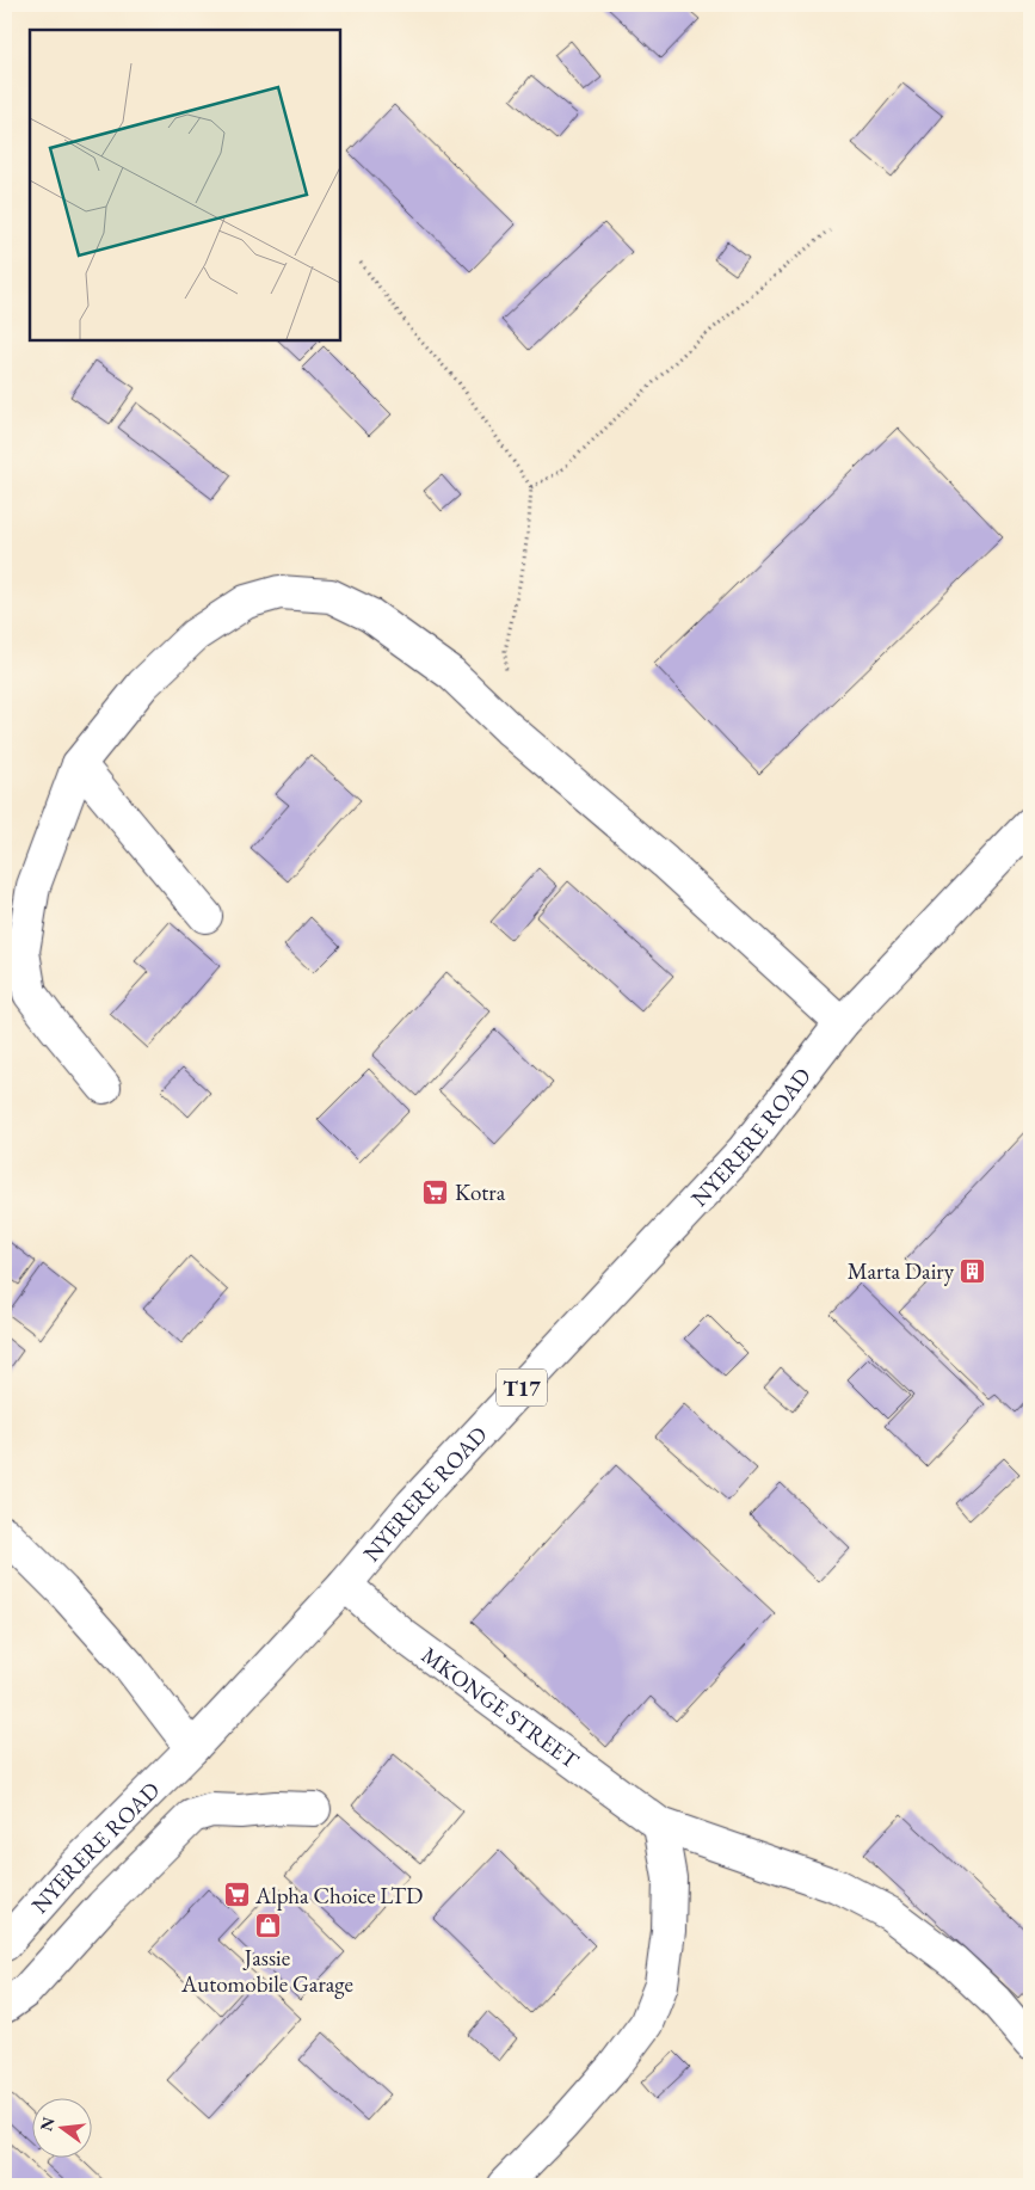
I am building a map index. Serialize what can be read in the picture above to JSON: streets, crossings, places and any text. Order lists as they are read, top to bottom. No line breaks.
{"streets":{"street":["NYERERE ROAD","T17","MKONGE STREET"]},"crossings":[["NYERERE ROAD","MKONGE STREET"]],"places":{"supermarket":["Kotra","Alpha Choice LTD"],"building":["Marta Dairy"],"shop":["Jassie Automobile Garage"]},"north":"left"}
